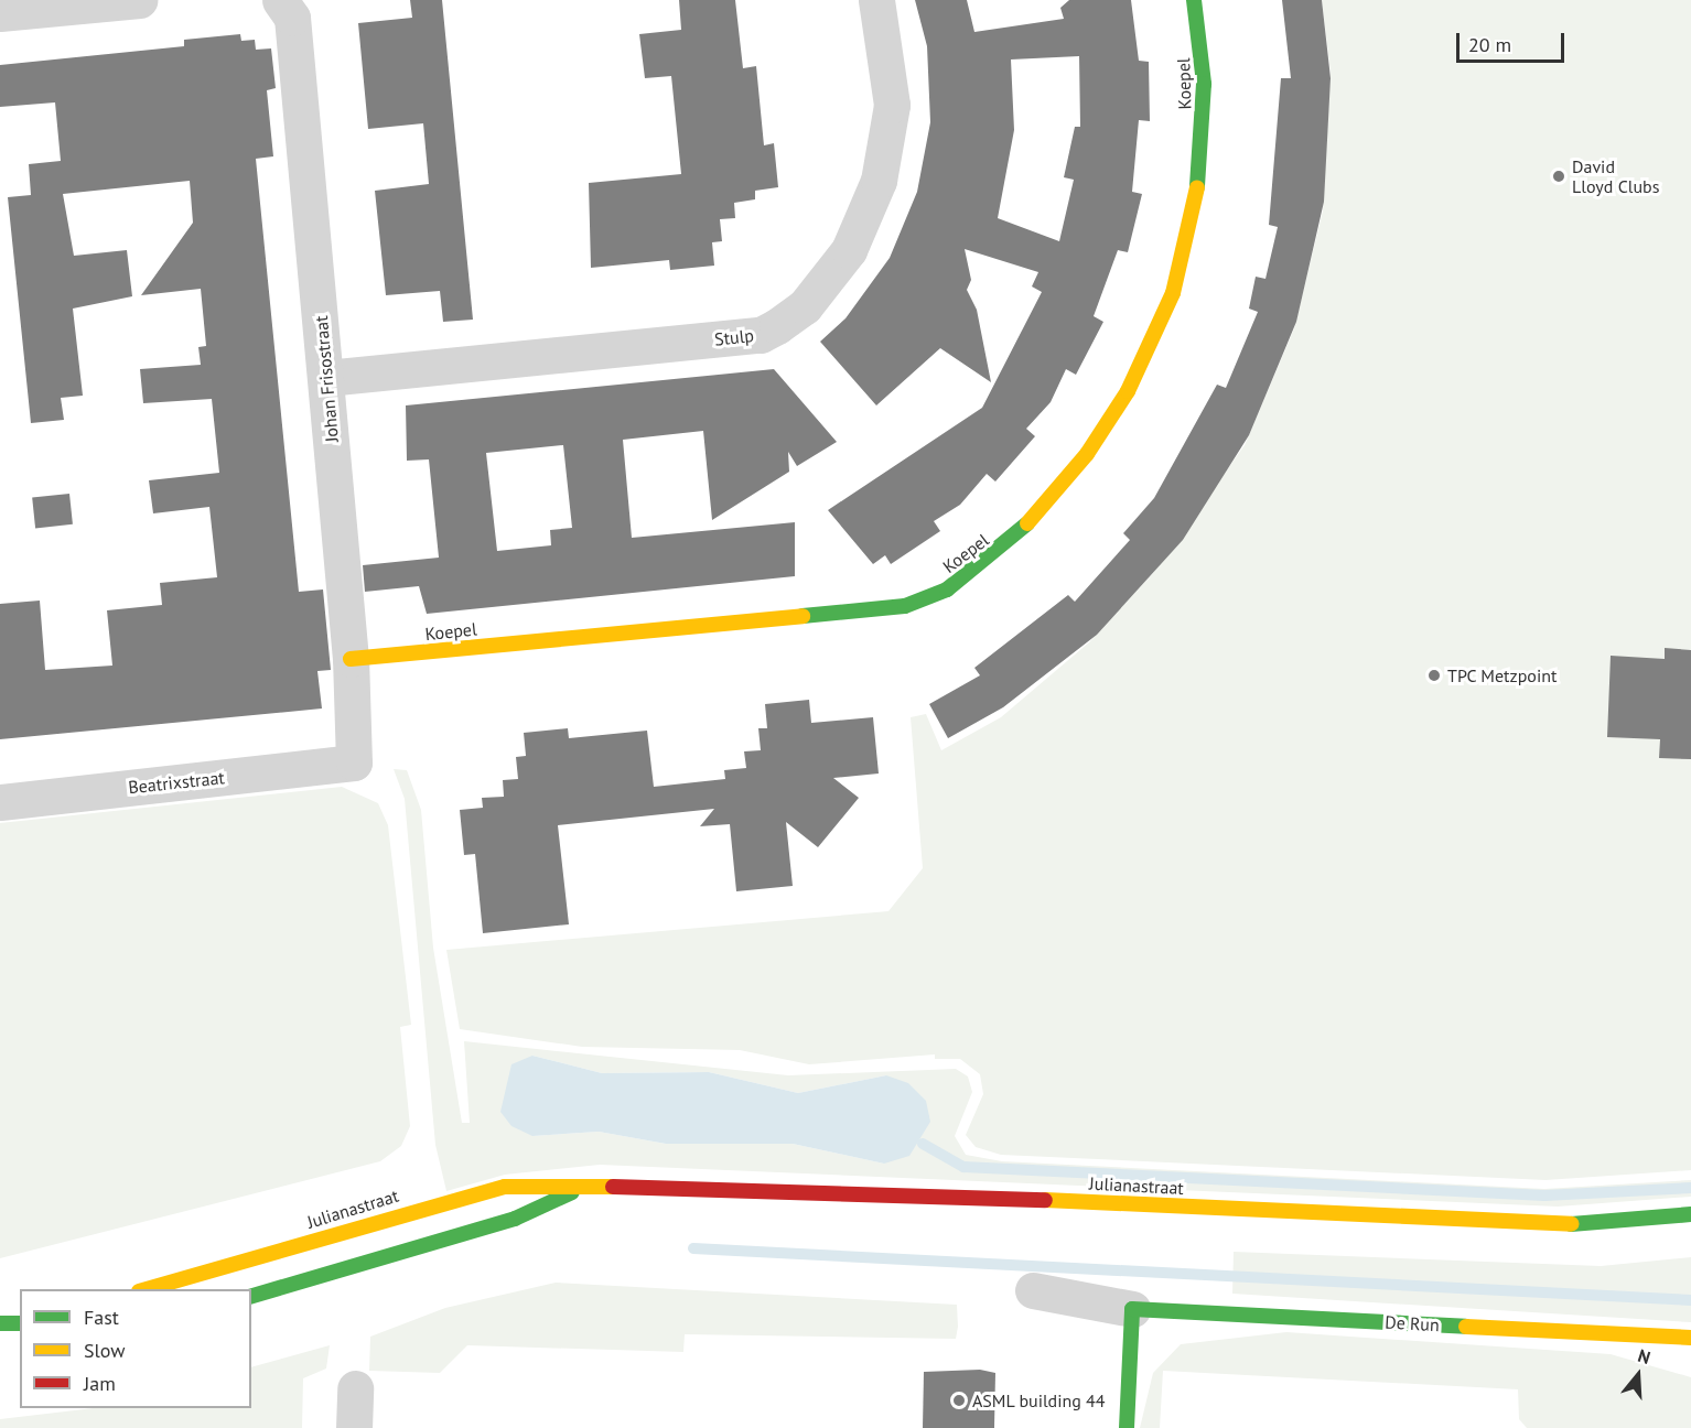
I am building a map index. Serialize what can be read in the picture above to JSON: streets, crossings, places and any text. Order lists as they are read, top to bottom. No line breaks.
{"streets":{"street":["Koepel","Stulp","Johan Frisostraat","Beatrixstraat","Julianastraat","De Run"]},"crossings":[["Koepel","Johan Frisostraat"],["Stulp","Johan Frisostraat"],["Johan Frisostraat","Beatrixstraat"]],"places":["David Lloyd Clubs","TPC Metzpoint","ASML building 44"],"legend":["Fast","Slow","Jam"],"scale_bar":"20 m","north":"top"}
